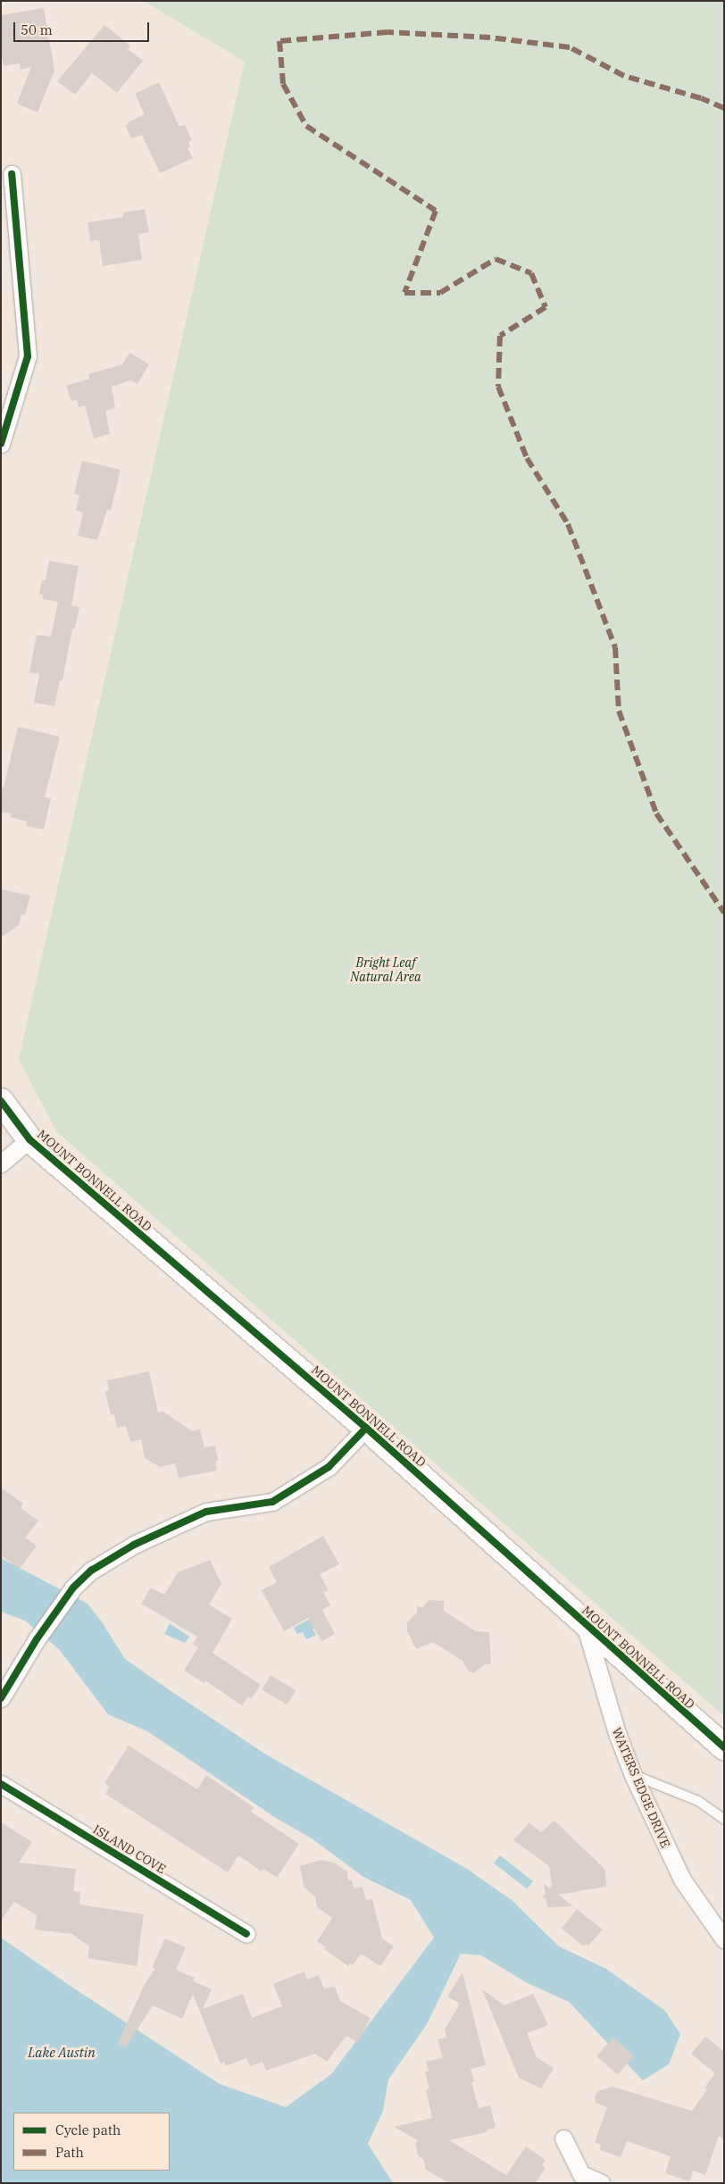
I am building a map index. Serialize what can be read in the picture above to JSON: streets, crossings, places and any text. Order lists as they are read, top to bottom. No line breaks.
{"streets":{"street":["MOUNT BONNELL ROAD","WATERS EDGE DRIVE","ISLAND COVE"]},"crossings":[["MOUNT BONNELL ROAD","WATERS EDGE DRIVE"]],"water":["Lake Austin"],"parks":["Bright Leaf Natural Area"],"legend":["Cycle path","Path"],"scale_bar":"50 m"}
